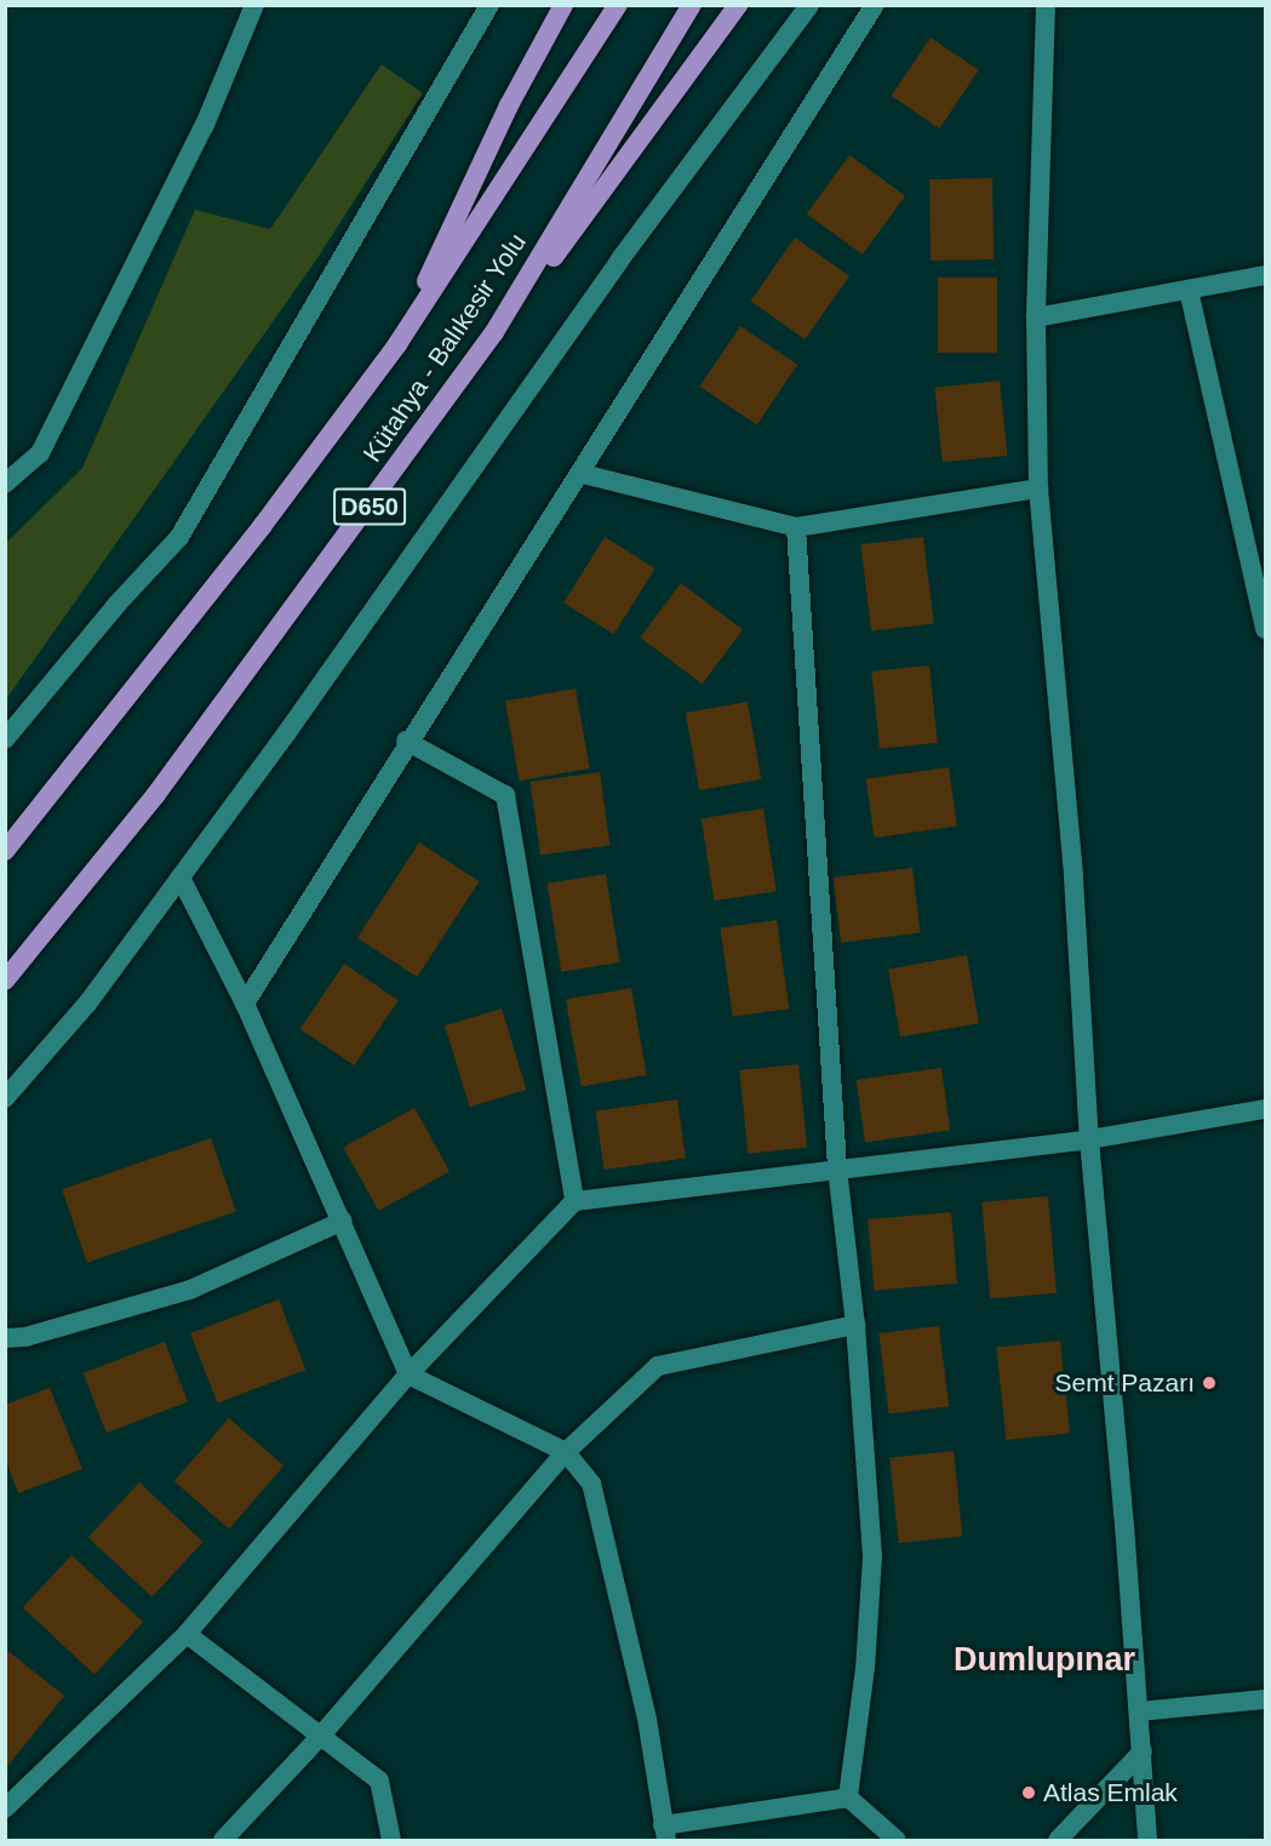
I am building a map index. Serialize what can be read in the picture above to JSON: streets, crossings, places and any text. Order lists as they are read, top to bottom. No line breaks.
{"streets":{"highway":["Kütahya - Balıkesir Yolu","D650"]},"districts":["Dumlupınar"],"places":["Semt Pazarı","Atlas Emlak"]}
